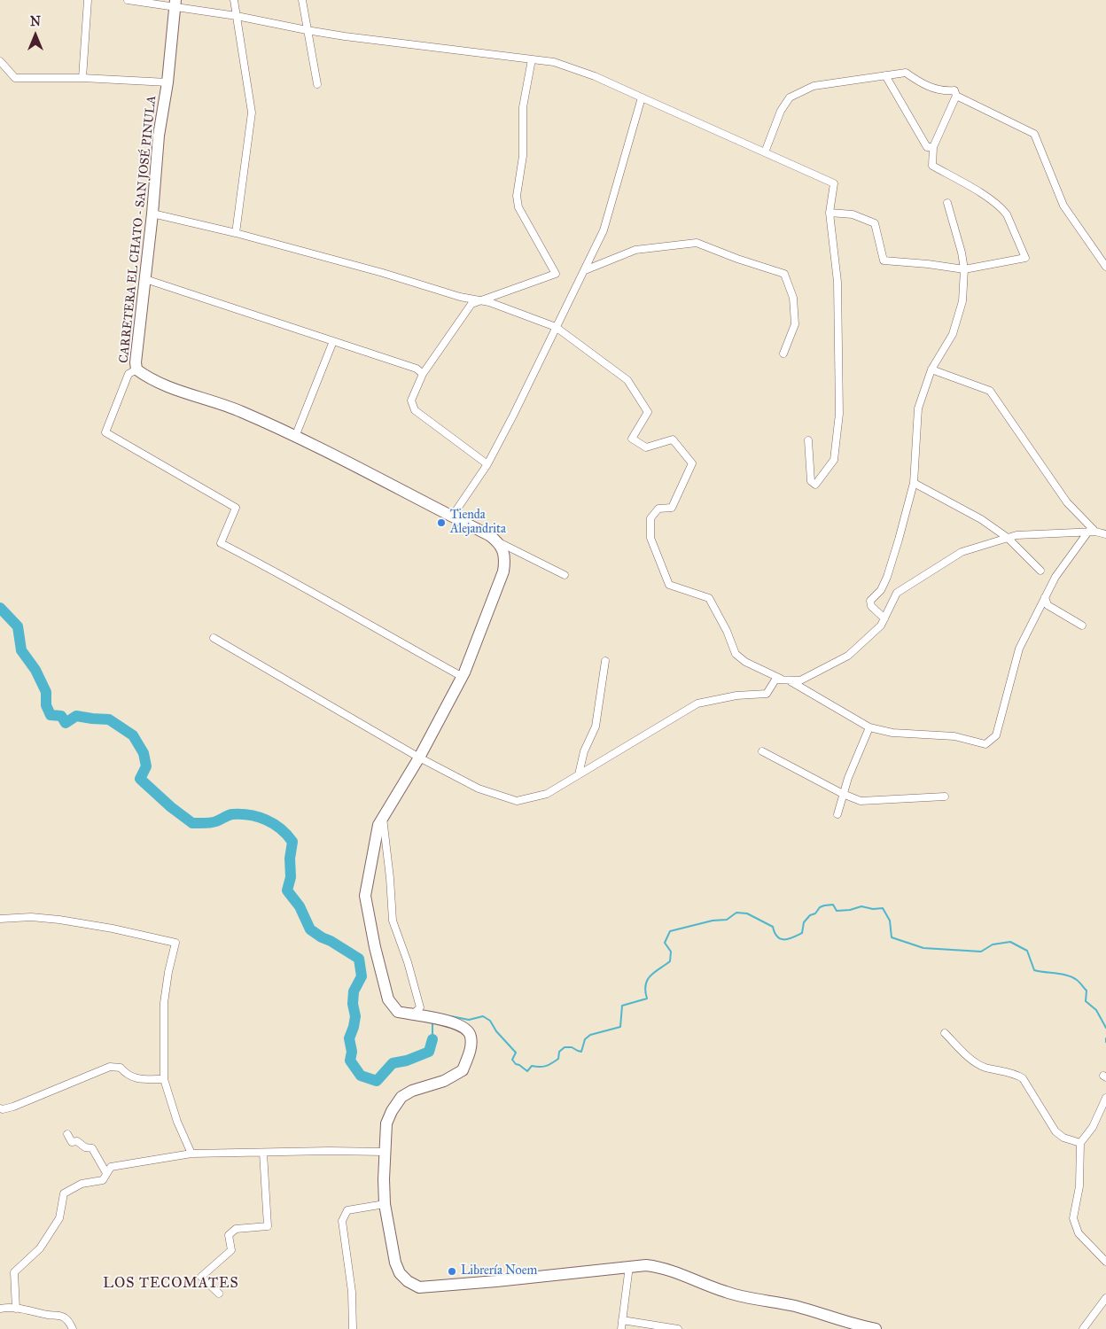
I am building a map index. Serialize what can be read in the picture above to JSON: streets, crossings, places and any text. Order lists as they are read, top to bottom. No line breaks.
{"streets":{"main road":["CARRETERA EL CHATO - SAN JOSÉ PINULA"]},"districts":["LOS TECOMATES"],"places":["Tienda Alejandrita","Librería Noem"],"north":"top"}
